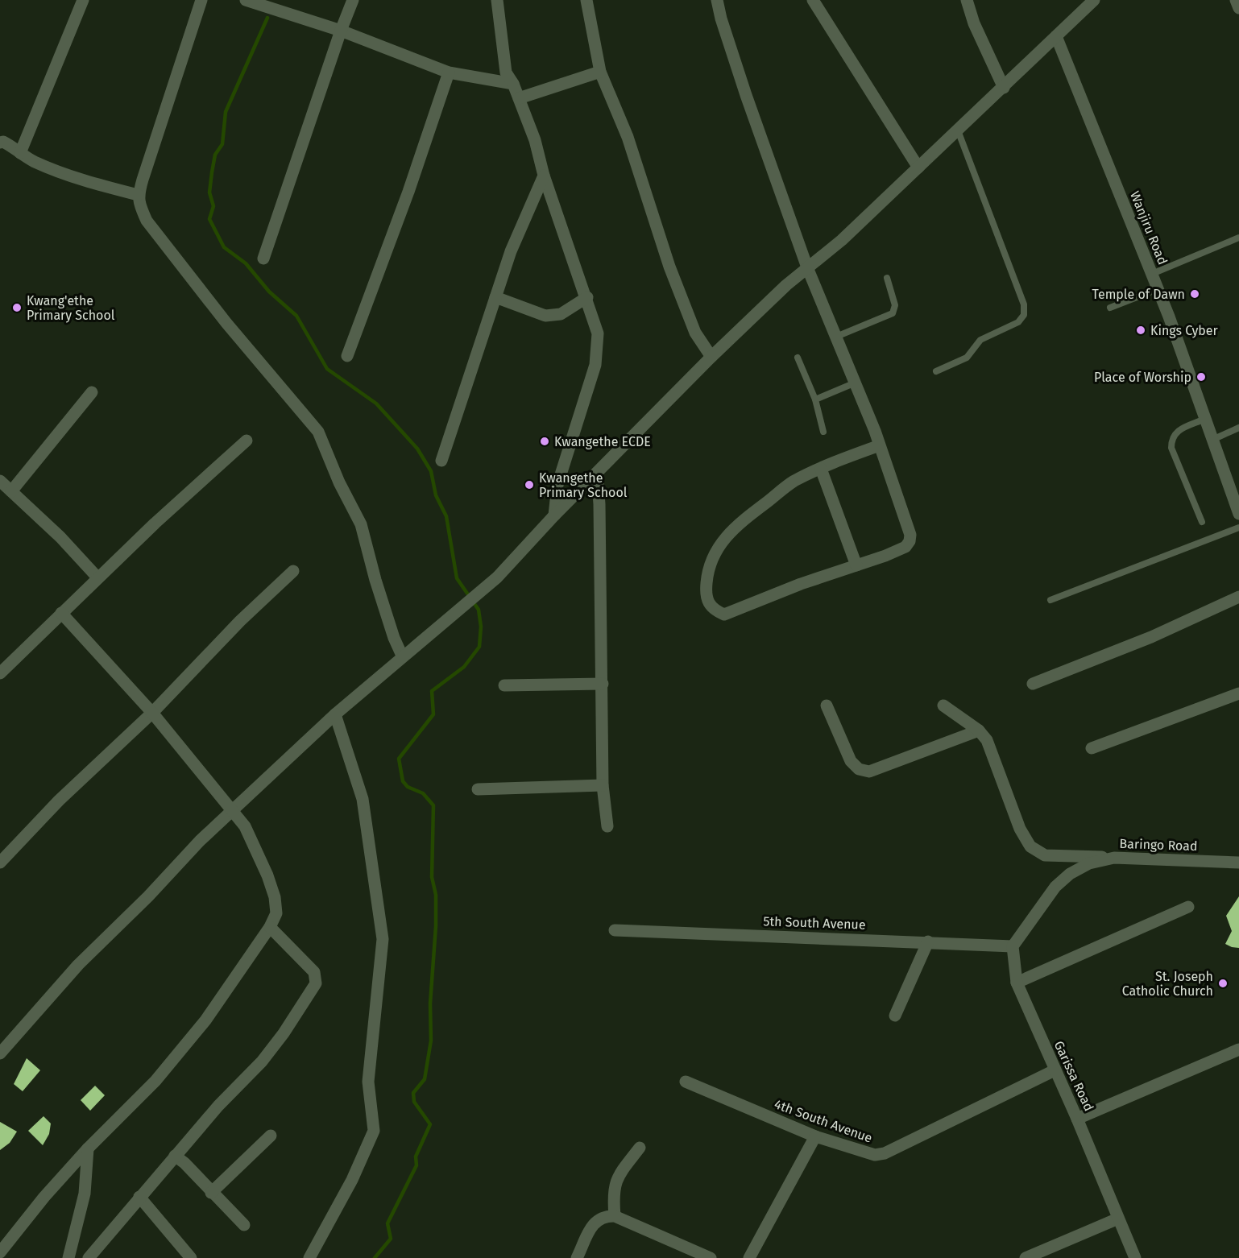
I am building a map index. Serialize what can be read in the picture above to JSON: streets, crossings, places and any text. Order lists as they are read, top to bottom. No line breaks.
{"streets":{"street":["Wanjiru Road","Baringo Road","5th South Avenue","Garissa Road","4th South Avenue"]},"crossings":[["Baringo Road","5th South Avenue"],["Baringo Road","Garissa Road"],["5th South Avenue","Garissa Road"],["Garissa Road","4th South Avenue"]],"places":["Temple of Dawn","Kwang'ethe Primary School","Kings Cyber","Place of Worship","Kwangethe ECDE","Kwangethe Primary School","St. Joseph Catholic Church"]}
